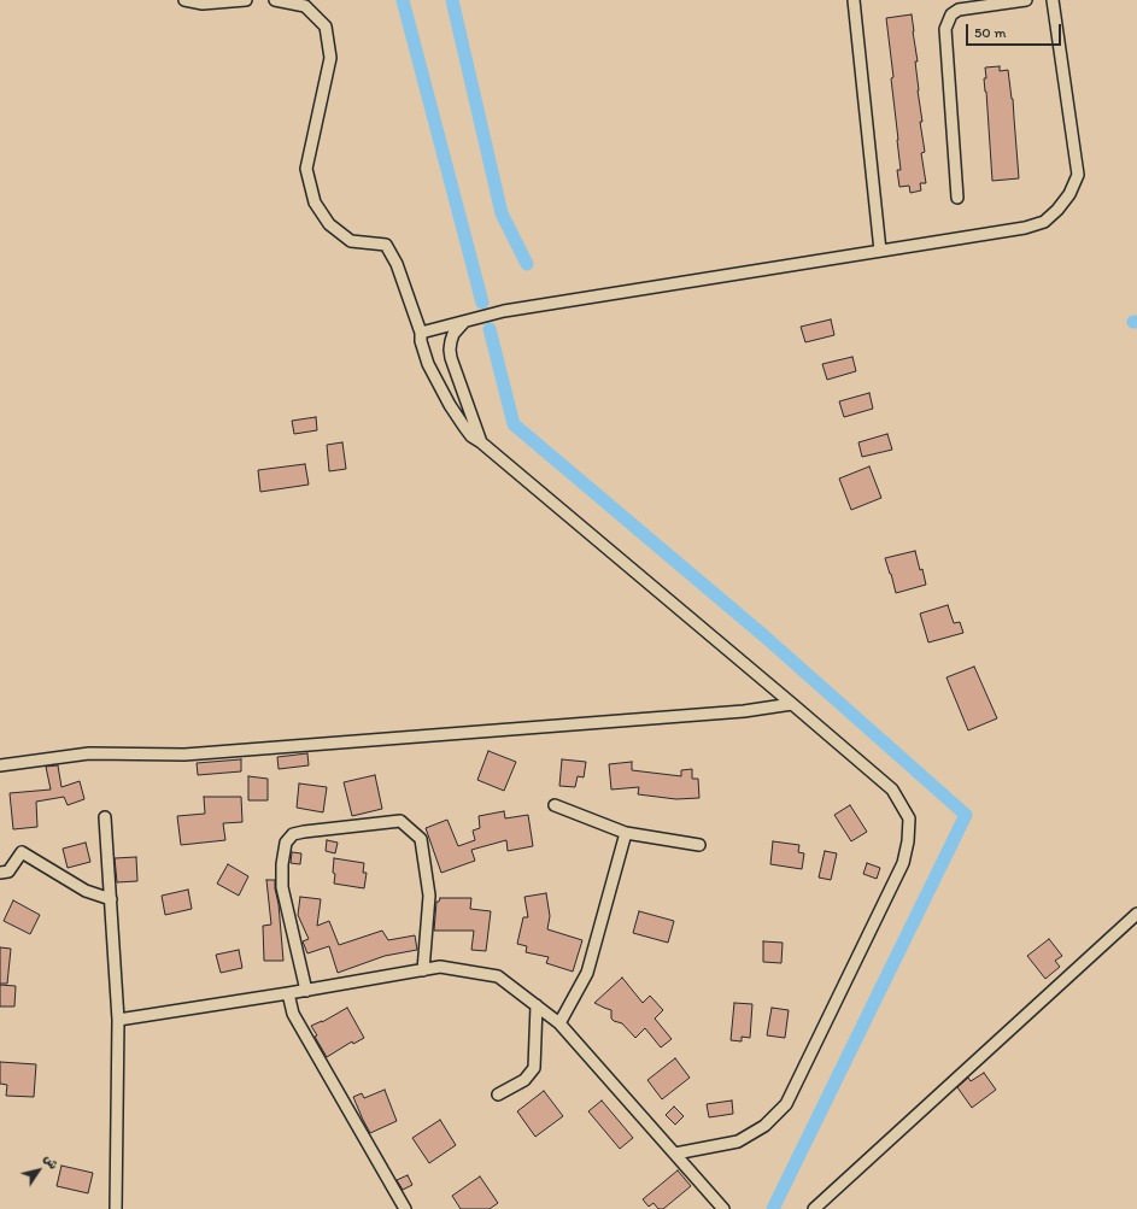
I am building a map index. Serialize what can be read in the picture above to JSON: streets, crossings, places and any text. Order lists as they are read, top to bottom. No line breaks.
{"scale_bar":"50 m","north":"top right"}
